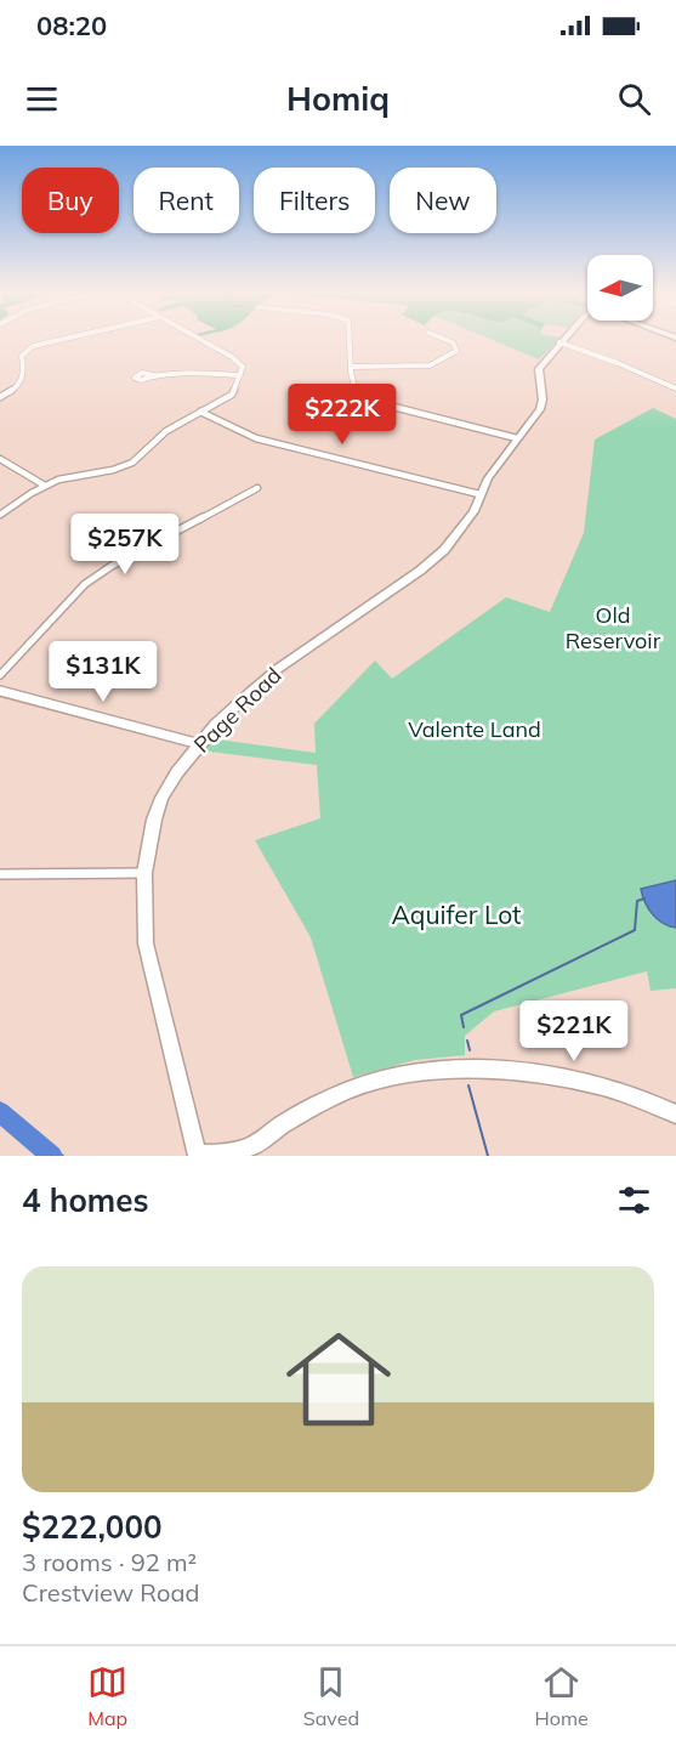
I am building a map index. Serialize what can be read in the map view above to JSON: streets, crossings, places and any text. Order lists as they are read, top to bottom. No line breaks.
{"streets":{"main road":["Page Road"]},"parks":["Old Reservoir","Valente Land","Aquifer Lot"],"north":"left","page":{"status":"08:20","header":"Homiq","chip":["Buy","Rent","Filters","New"],"price":["$222K","$257K","$131K","$221K"],"heading":"4 homes","list":[{"name":"$222,000","note":"3 rooms · 92 m² · Crestview Road"}],"tabs":["Map","Saved","Home"]}}
